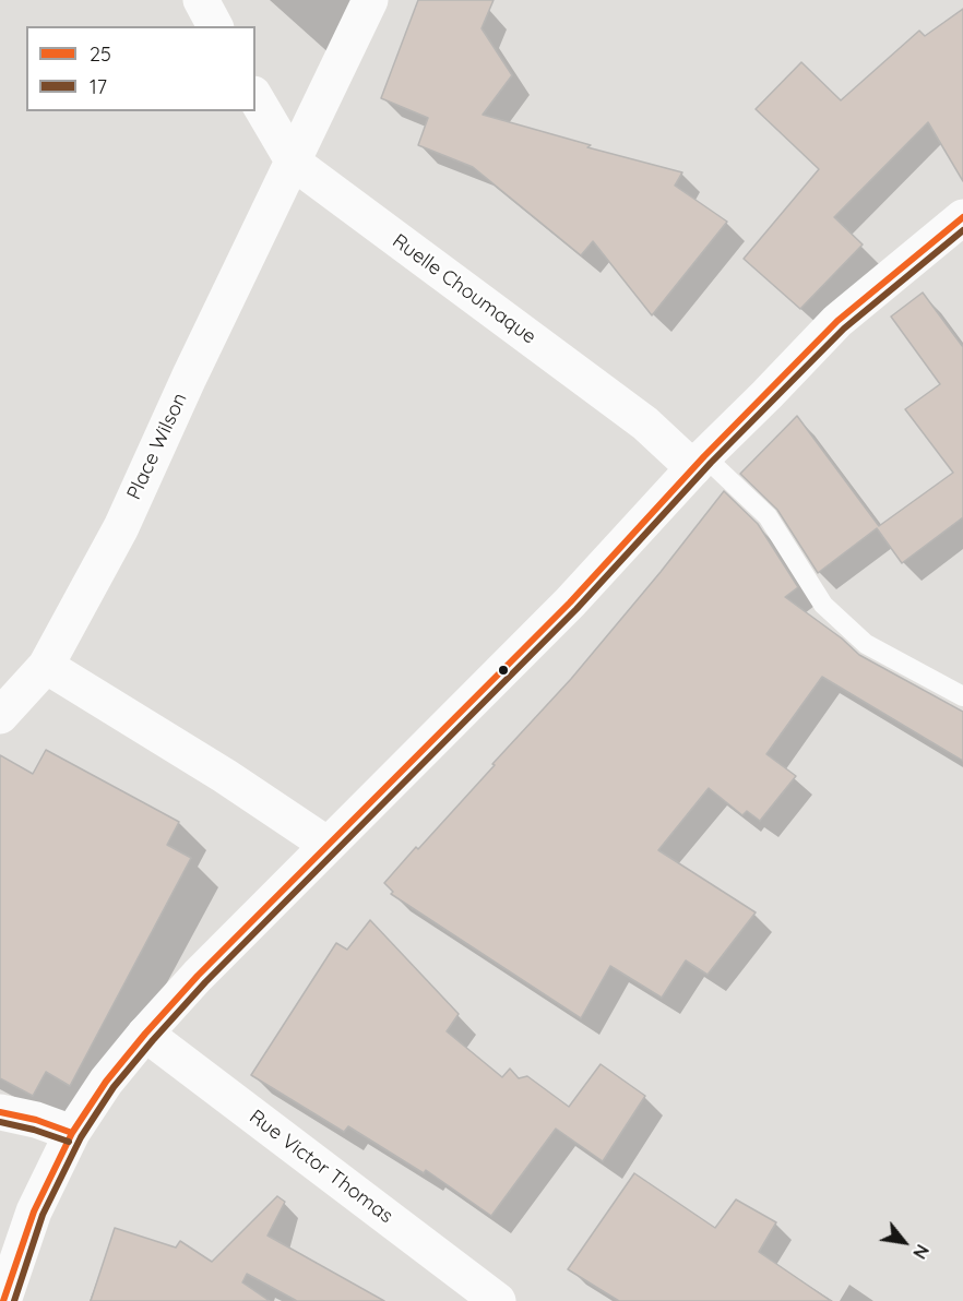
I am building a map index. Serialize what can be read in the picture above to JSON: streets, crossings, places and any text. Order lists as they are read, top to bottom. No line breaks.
{"streets":{"street":["Ruelle Choumaque","Place Wilson","Rue Victor Thomas"]},"crossings":[["Ruelle Choumaque","Place Wilson"]],"lines":["transit line 25","transit line 17"],"legend":["25","17"],"north":"bottom right"}
